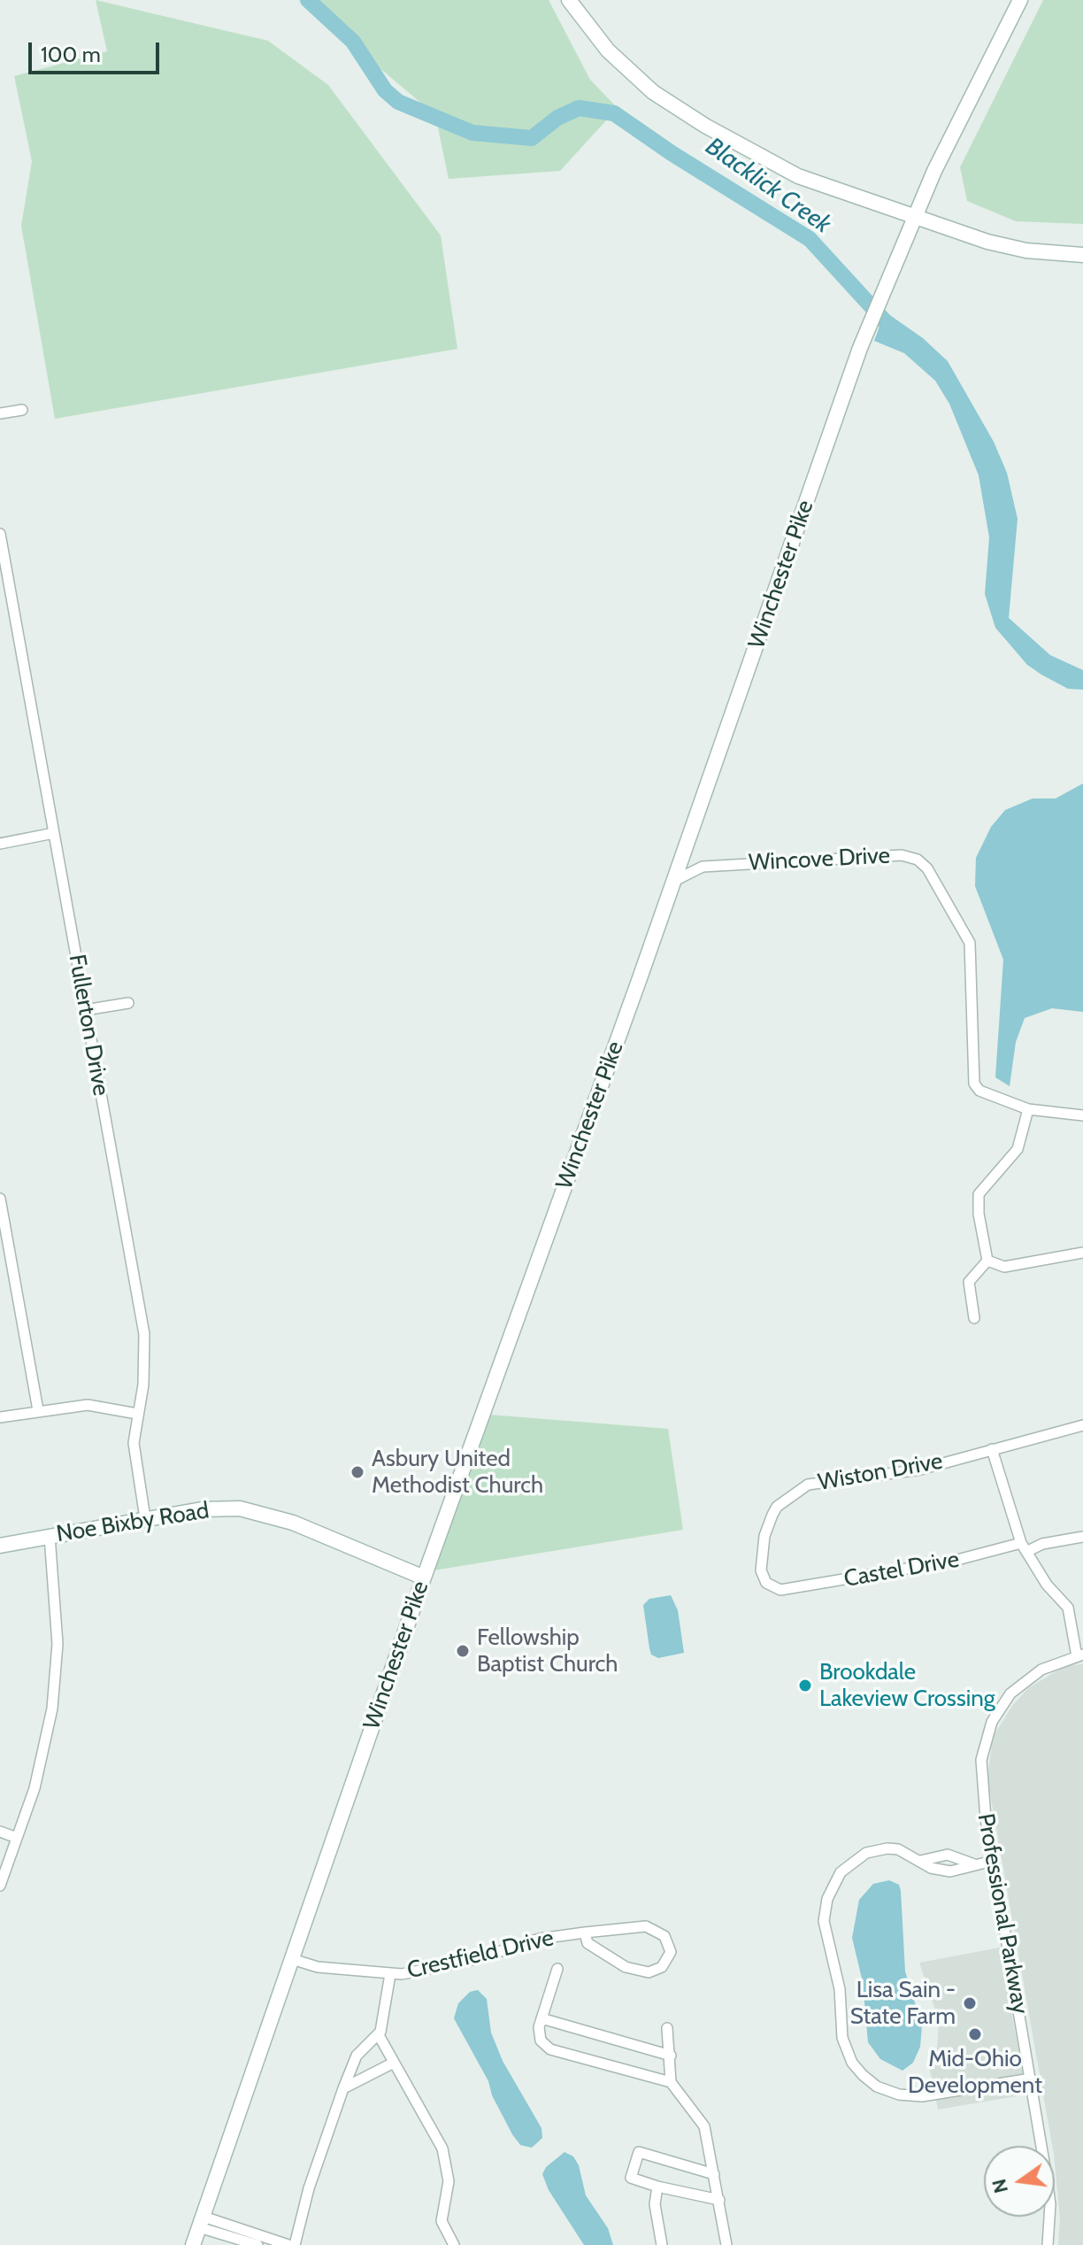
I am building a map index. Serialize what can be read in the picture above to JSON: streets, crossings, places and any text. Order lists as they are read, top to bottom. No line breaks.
{"streets":{"main road":["Winchester Pike","Noe Bixby Road"],"street":["Wincove Drive","Fullerton Drive","Wiston Drive","Castel Drive","Professional Parkway","Crestfield Drive"]},"crossings":[["Winchester Pike","Wincove Drive"],["Winchester Pike","Noe Bixby Road"],["Winchester Pike","Crestfield Drive"],["Fullerton Drive","Noe Bixby Road"],["Wiston Drive","Castel Drive"]],"water":["Blacklick Creek"],"places":["Asbury United Methodist Church","Fellowship Baptist Church","Brookdale Lakeview Crossing","Lisa Sain - State Farm","Mid-Ohio Development"],"scale_bar":"100 m","north":"left"}
